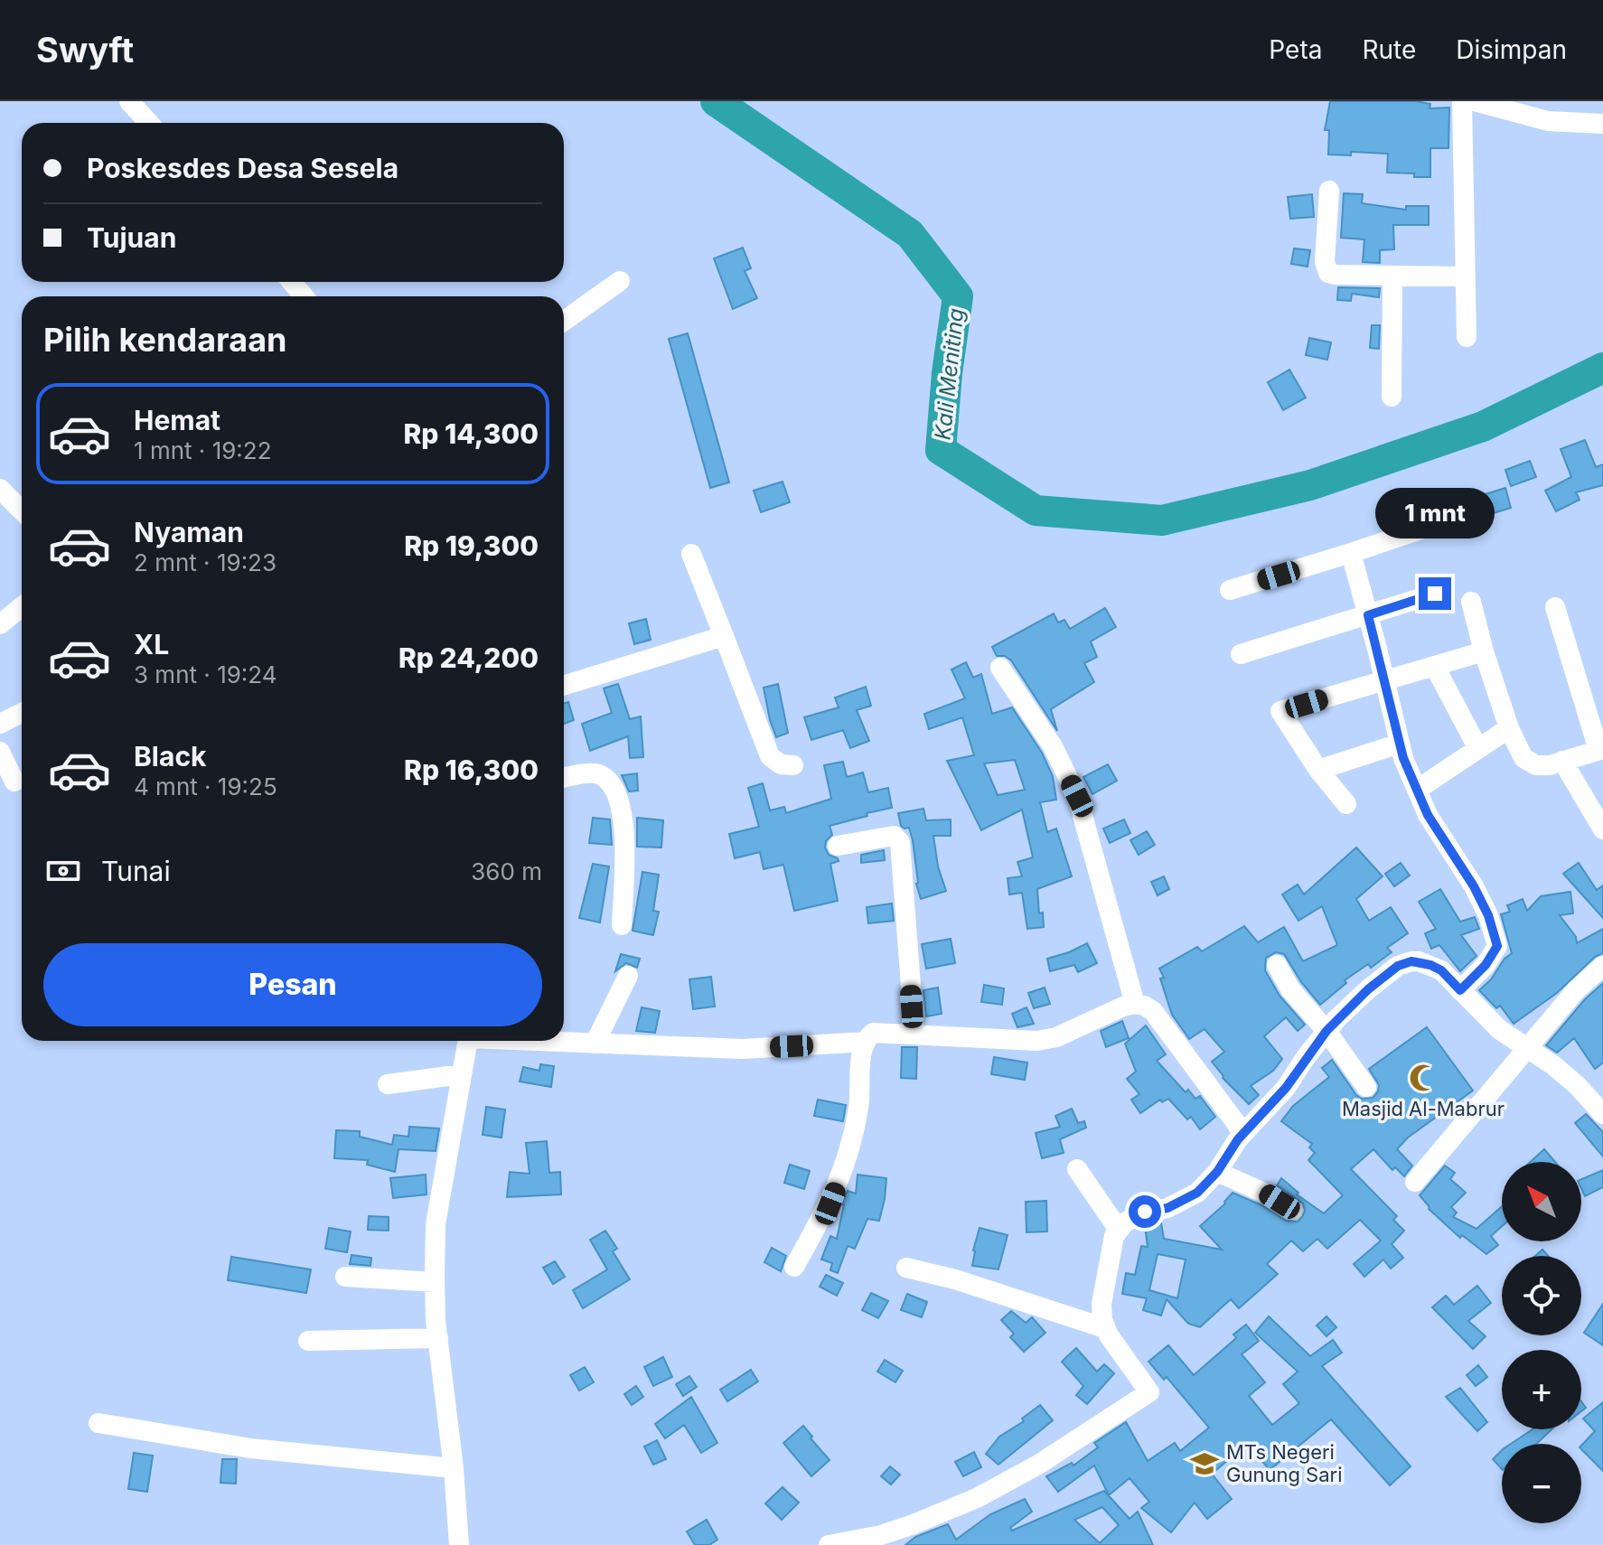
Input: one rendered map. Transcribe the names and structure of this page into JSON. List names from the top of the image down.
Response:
{
  "water": ["Kali Meniting"],
  "places": {
    "mosque": ["Masjid Al-Mabrur"],
    "school or university": ["MTs Negeri Gunung Sari"]
  },
  "north": "top left",
  "page": {
    "header": "Swyft",
    "nav": ["Peta", "Rute", "Disimpan"],
    "banner": ["Poskesdes Desa Sesela", "Tujuan"],
    "heading": "Pilih kendaraan",
    "list": [
      {
        "name": "Hemat",
        "note": "1 mnt · 19:22",
        "value": "Rp 14,300"
      },
      {
        "name": "Nyaman",
        "note": "2 mnt · 19:23",
        "value": "Rp 19,300"
      },
      {
        "name": "XL",
        "note": "3 mnt · 19:24",
        "value": "Rp 24,200"
      },
      {
        "name": "Black",
        "note": "4 mnt · 19:25",
        "value": "Rp 16,300"
      }
    ],
    "bubble": "1 mnt",
    "pay": ["Tunai", "360 m"],
    "buttons": "Pesan",
    "map_buttons": ["+", "−"]
  }
}
